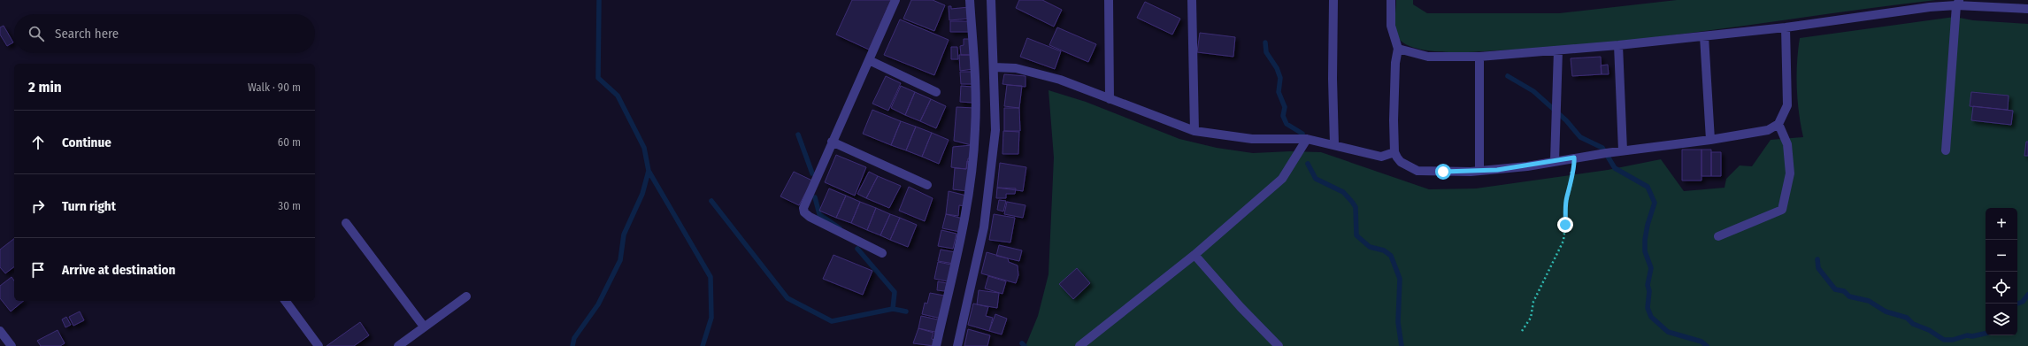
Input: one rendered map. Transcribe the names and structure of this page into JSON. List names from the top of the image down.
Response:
{
  "page": {
    "search": "Search here",
    "heading": ["2 min", "Walk · 90 m"],
    "list": [
      ["Continue", "60 m"],
      ["Turn right", "30 m"],
      "Arrive at destination"
    ],
    "map_buttons": ["+", "−"]
  }
}
